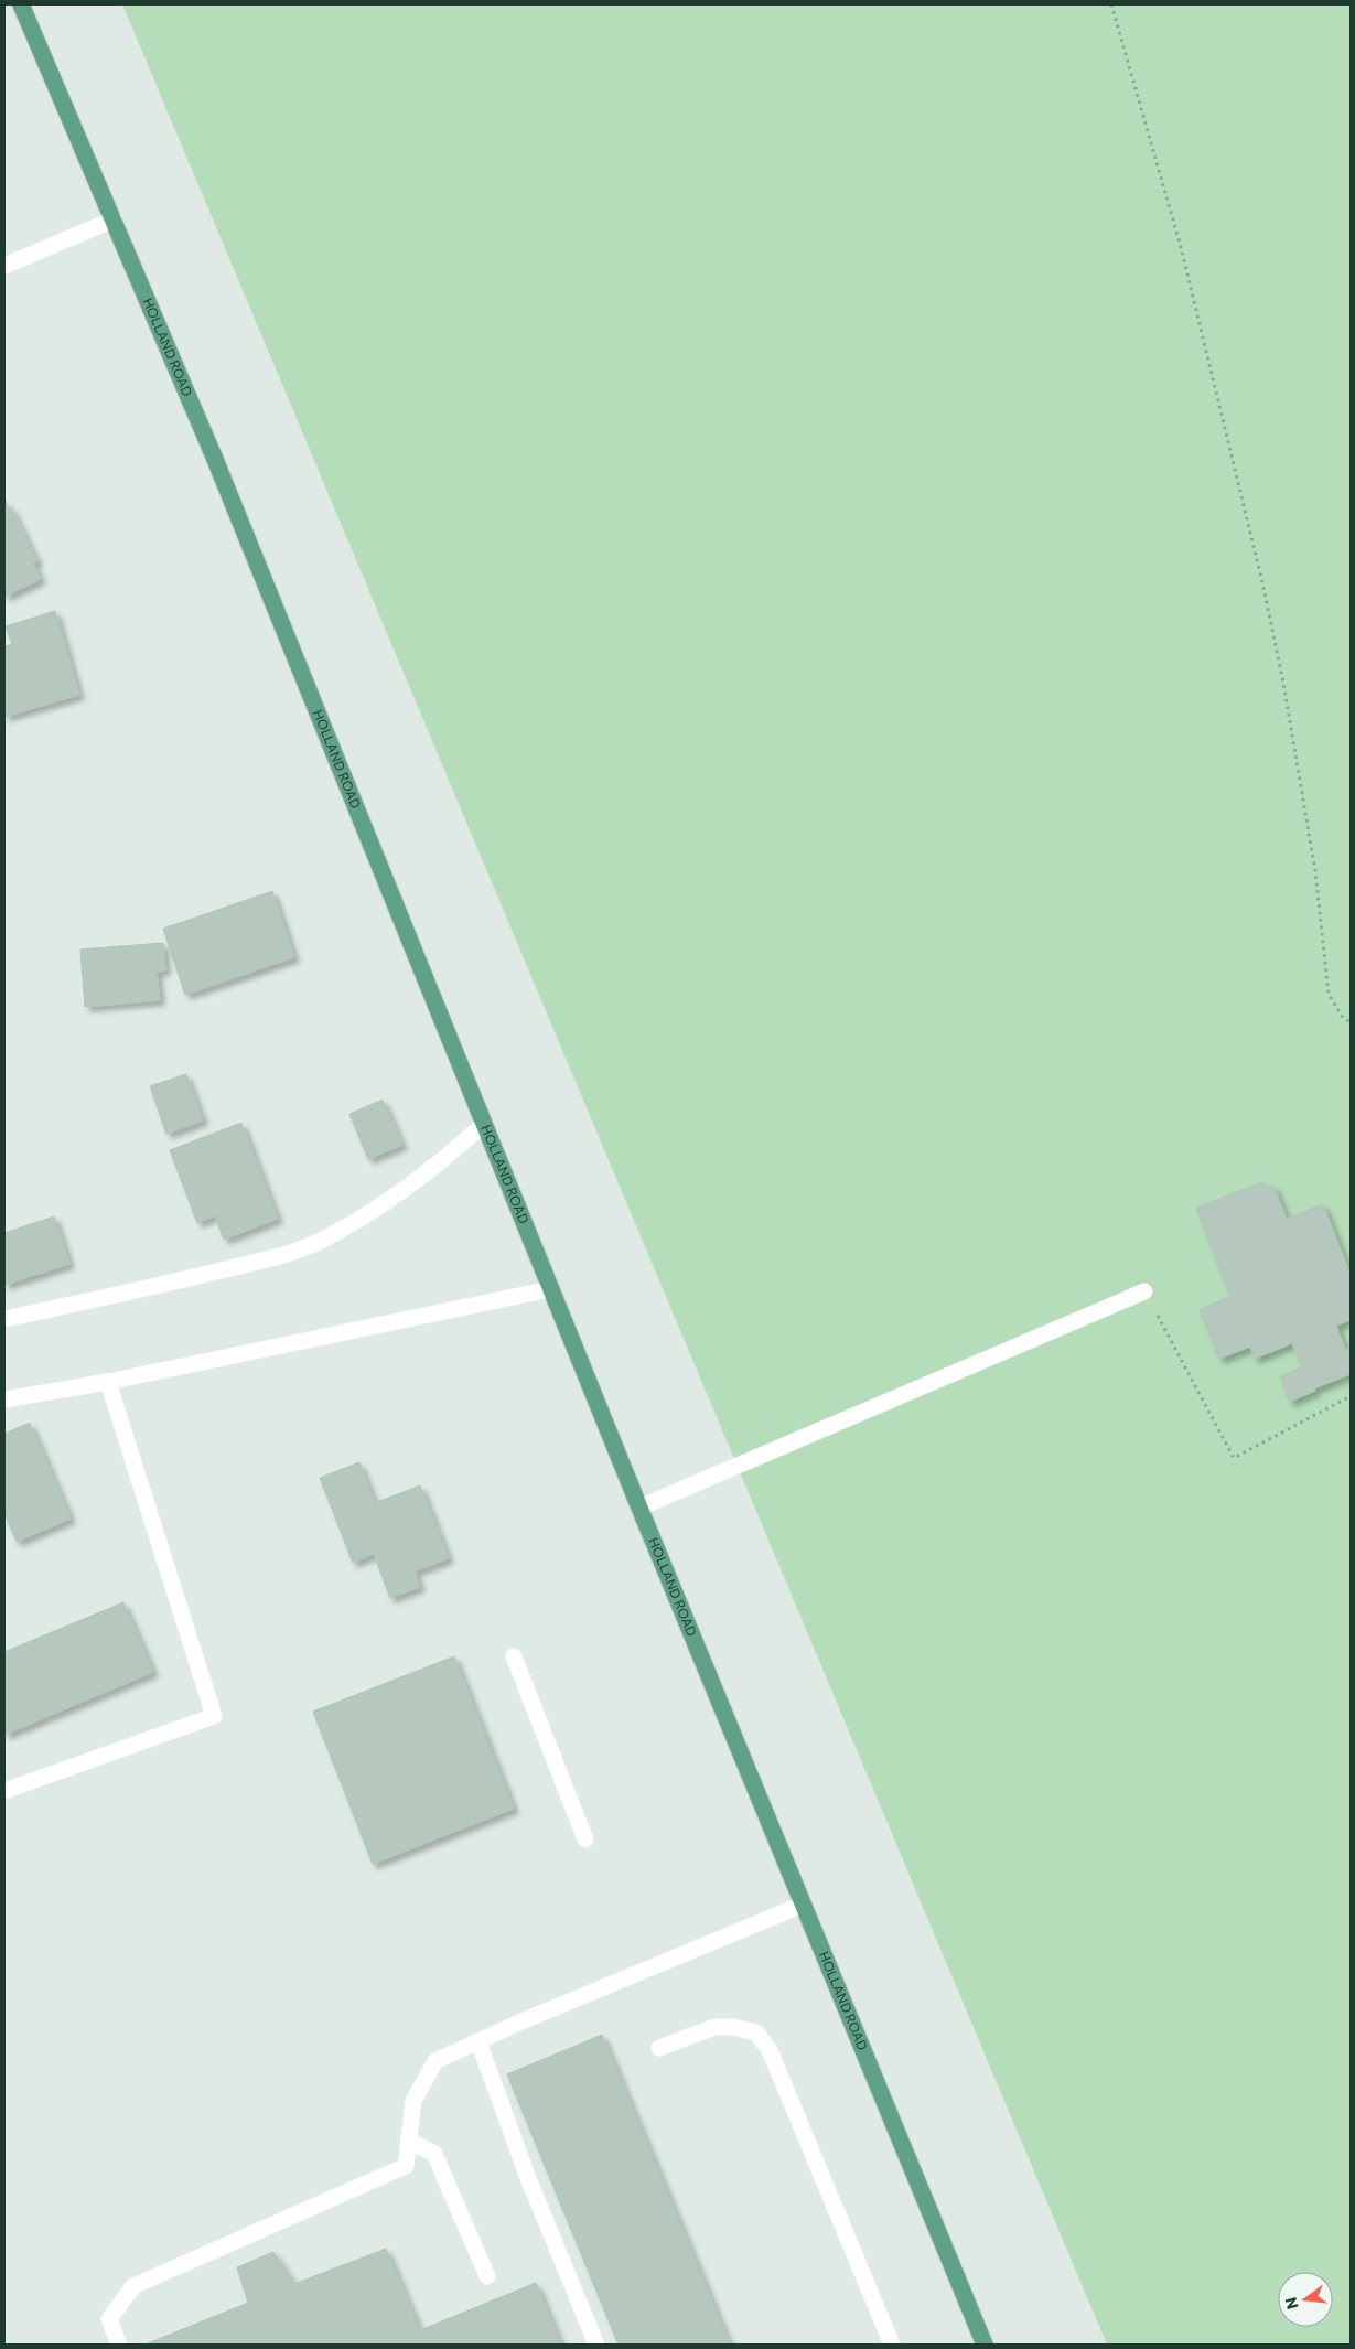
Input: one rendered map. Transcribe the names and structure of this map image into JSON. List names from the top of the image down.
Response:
{
  "streets": {
    "main road": ["HOLLAND ROAD"]
  },
  "north": "left"
}
